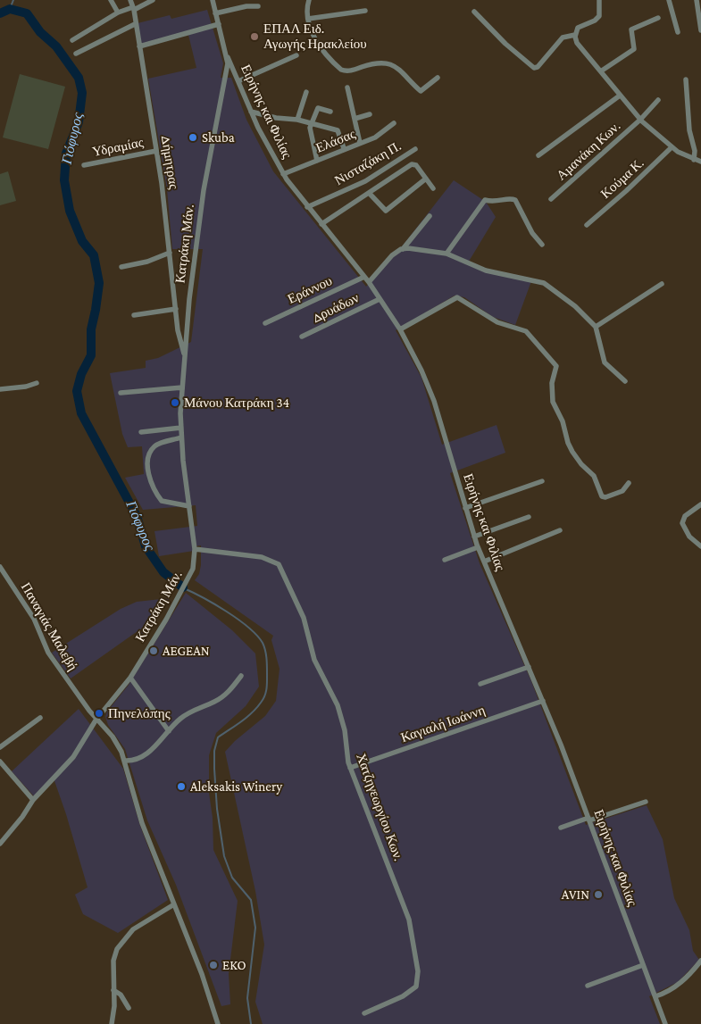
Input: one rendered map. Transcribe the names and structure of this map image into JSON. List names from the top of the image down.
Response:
{
  "streets": {
    "street": [
      "Ειρήνης και Φιλίας",
      "Ελάσας",
      "Υδραμίας",
      "Αμανάκη Κων.",
      "Δήμητρας",
      "Νισταζάκη Π.",
      "Κούμα Κ.",
      "Κατράκη Μάν.",
      "Εράννου",
      "Δρυάδων",
      "Παναγιάς Μαλεβή",
      "Καγιαλή Ιωάννη",
      "Χατζηγεωργίου Κων."
    ]
  },
  "crossings": [
    ["Ειρήνης και Φιλίας", "Ελάσας"],
    ["Ειρήνης και Φιλίας", "Νισταζάκη Π."],
    ["Ειρήνης και Φιλίας", "Κατράκη Μάν."],
    ["Ειρήνης και Φιλίας", "Εράννου"],
    ["Ειρήνης και Φιλίας", "Δρυάδων"],
    ["Ειρήνης και Φιλίας", "Καγιαλή Ιωάννη"],
    ["Υδραμίας", "Δήμητρας"],
    ["Δήμητρας", "Κατράκη Μάν."],
    ["Κατράκη Μάν.", "Παναγιάς Μαλεβή"],
    ["Κατράκη Μάν.", "Χατζηγεωργίου Κων."],
    ["Καγιαλή Ιωάννη", "Χατζηγεωργίου Κων."]
  ],
  "water": ["Γιόφυρος"],
  "places": [
    "ΕΠΑΛ Ειδ. Αγωγής Ηρακλείου",
    "Skuba",
    "Μάνου Κατράκη 34",
    "AEGEAN",
    "Πηνελόπης",
    "Aleksakis Winery",
    "AVIN",
    "EKO"
  ]
}
